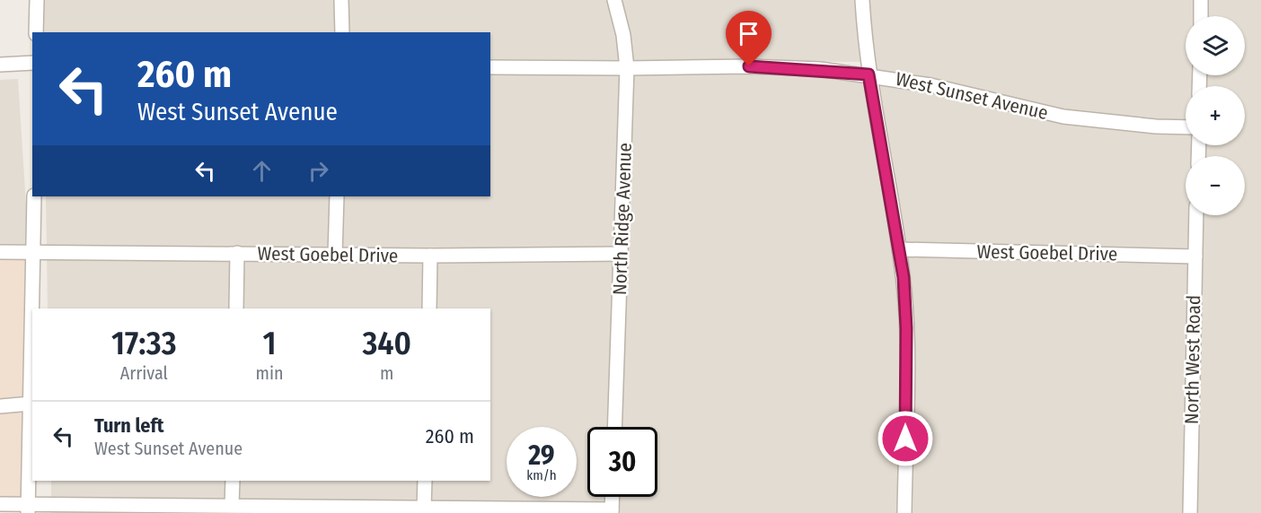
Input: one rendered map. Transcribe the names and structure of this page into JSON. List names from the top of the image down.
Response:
{
  "streets": {
    "street": [
      "West Sunset Avenue",
      "North Ridge Avenue",
      "West Goebel Drive",
      "North West Road"
    ]
  },
  "crossings": [
    ["West Sunset Avenue", "North Ridge Avenue"],
    ["North Ridge Avenue", "West Goebel Drive"],
    ["West Goebel Drive", "North West Road"]
  ],
  "page": {
    "map_buttons": ["+", "−"],
    "turn": ["260 m", "West Sunset Avenue"],
    "eta": [
      "17:33",
      "Arrival",
      "1",
      "min",
      "340",
      "m"
    ],
    "list": [
      {
        "name": "Turn left",
        "note": "West Sunset Avenue",
        "value": "260 m"
      }
    ],
    "speed": "29 km/h",
    "limit": "30"
  }
}
